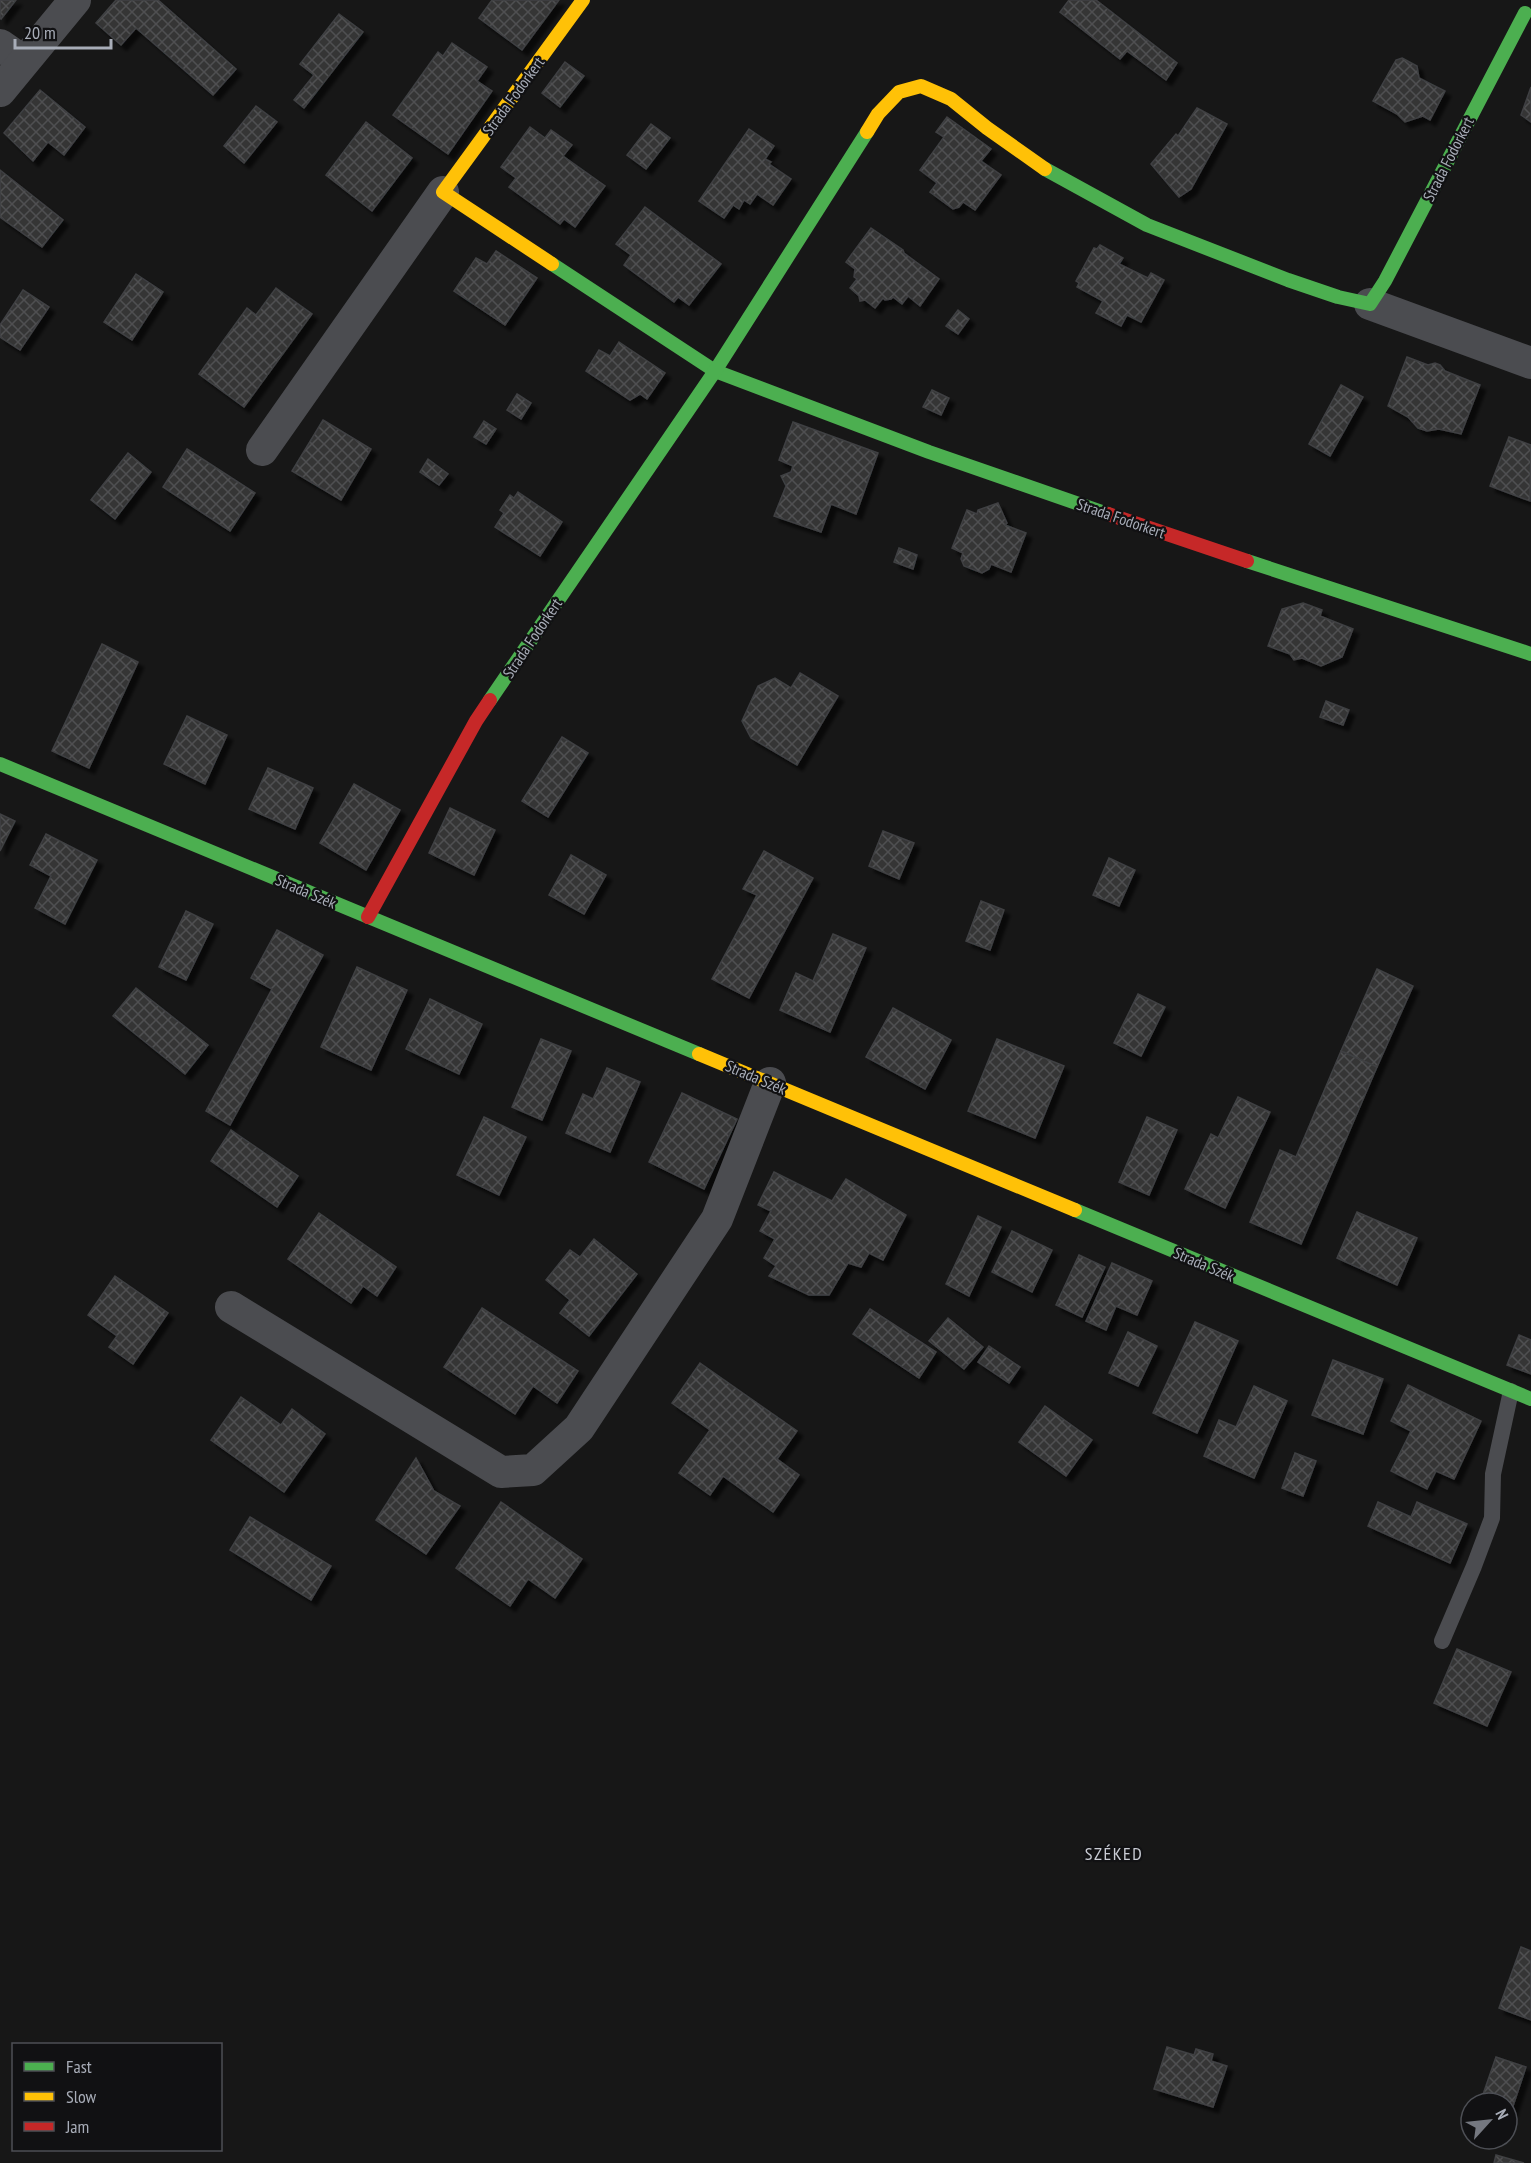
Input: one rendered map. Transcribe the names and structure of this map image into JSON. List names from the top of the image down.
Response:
{
  "streets": {
    "street": ["Strada Fodorkert", "Strada Szék"]
  },
  "crossings": [
    ["Strada Fodorkert", "Strada Szék"]
  ],
  "districts": ["SZÉKED"],
  "legend": ["Fast", "Slow", "Jam"],
  "scale_bar": "20 m",
  "north": "top right"
}
